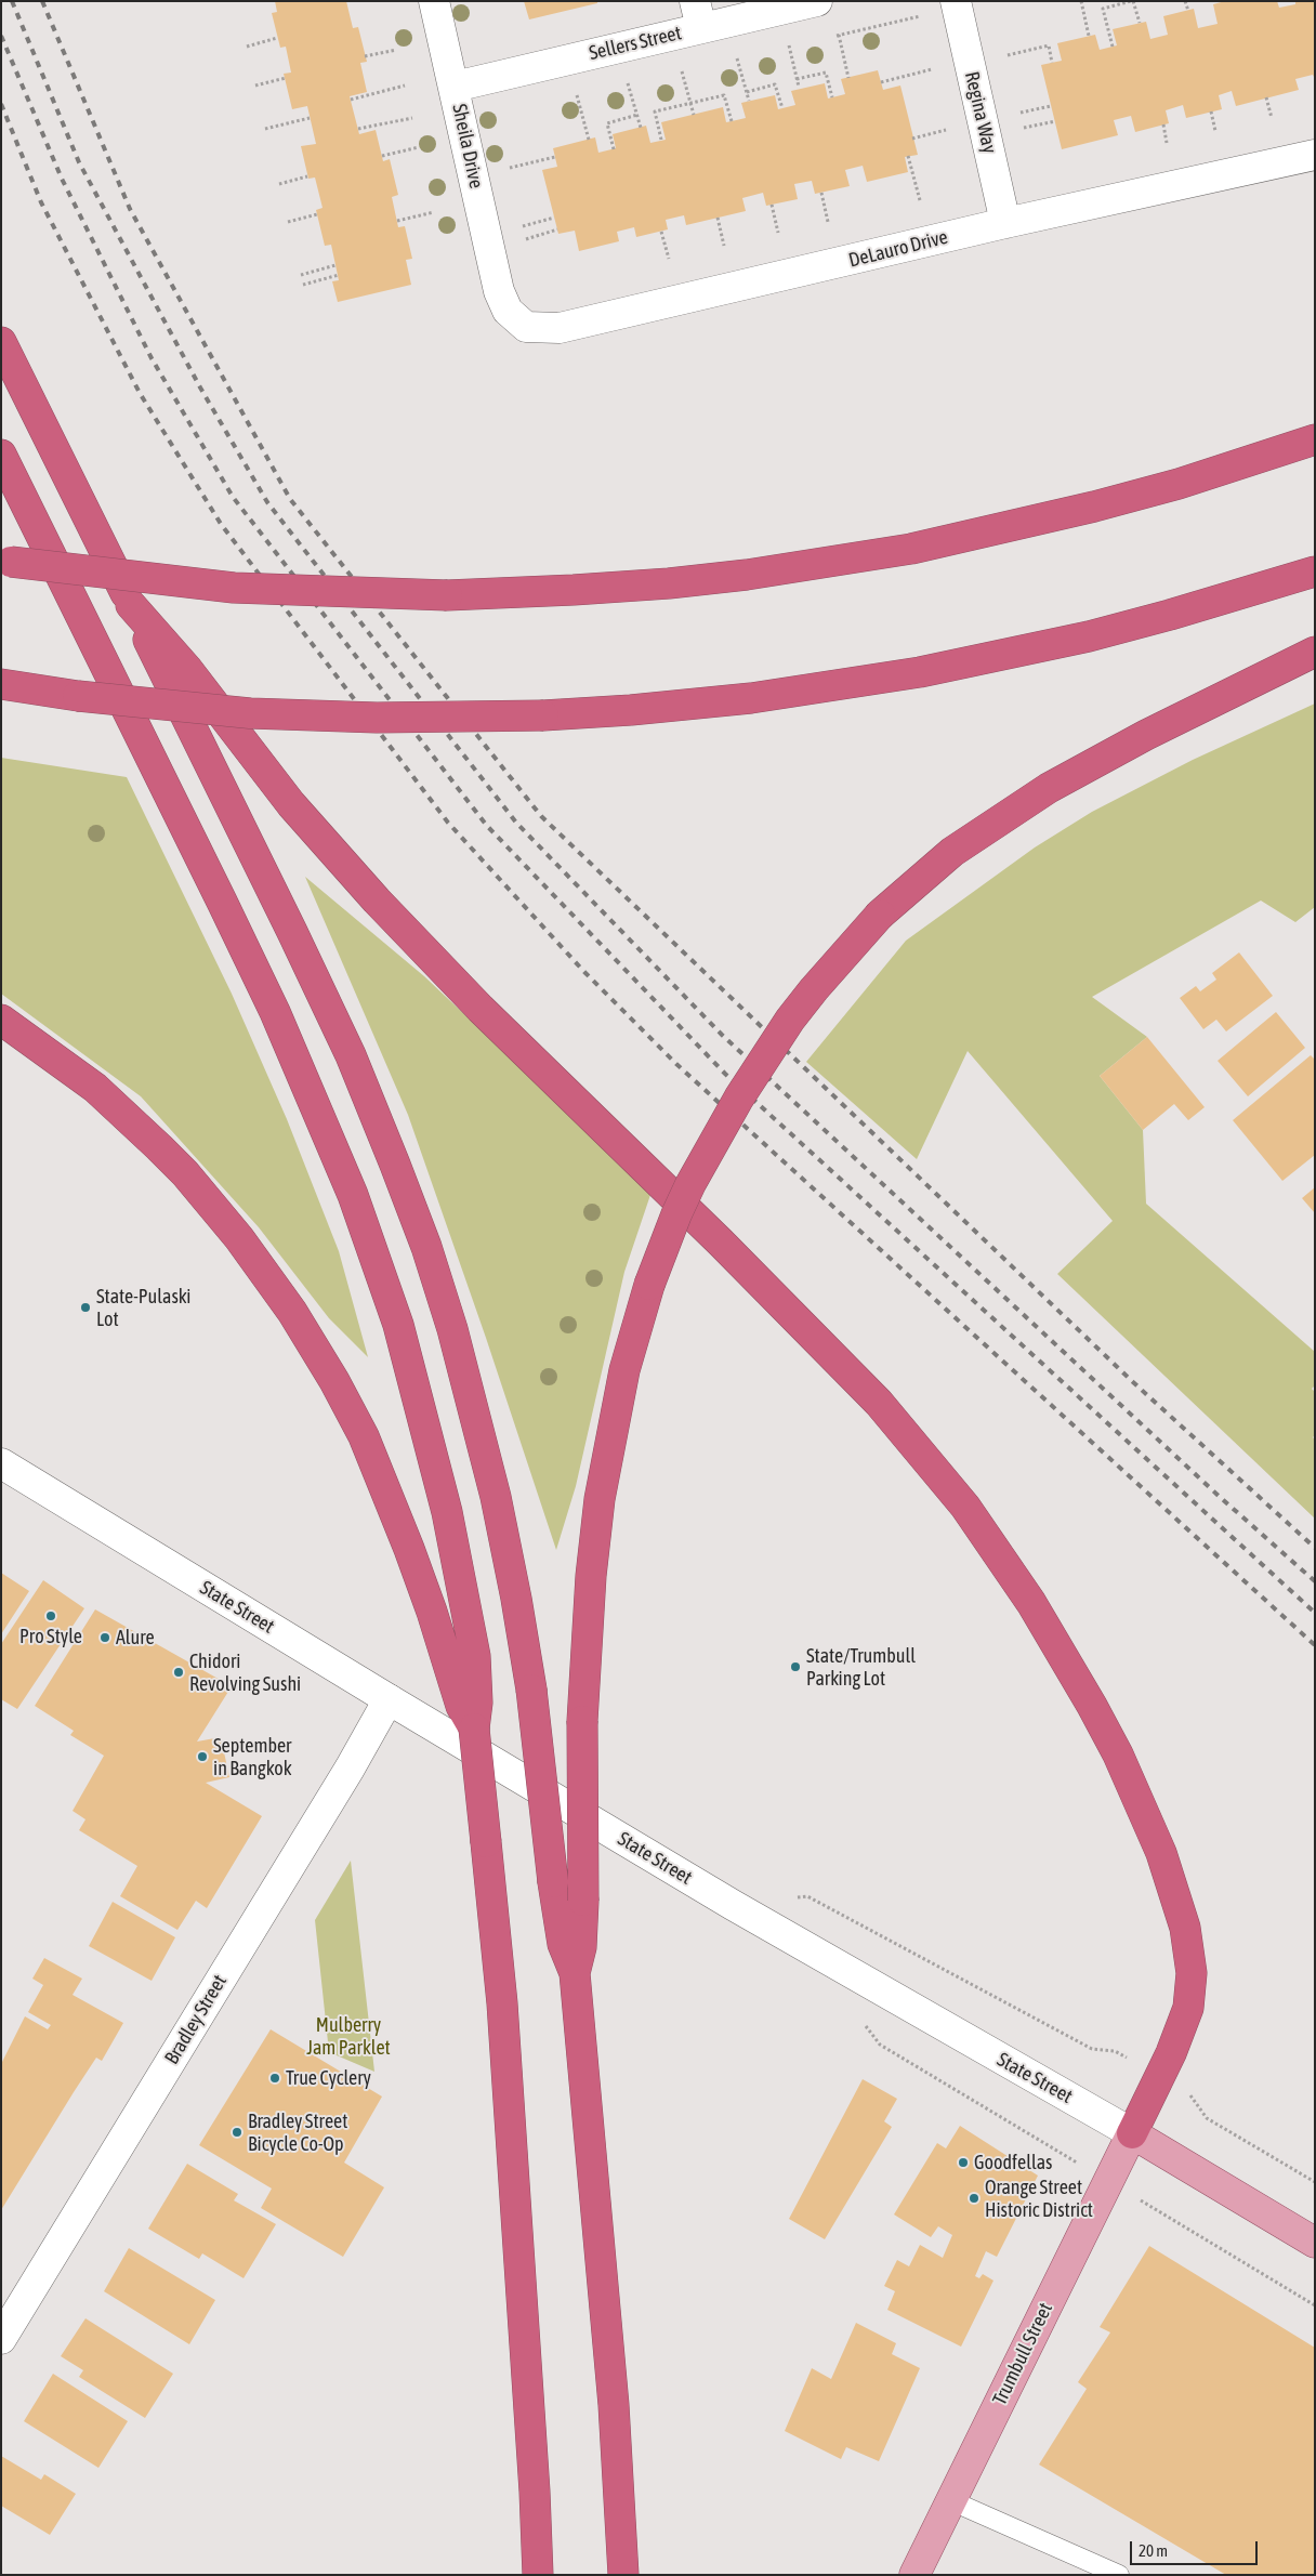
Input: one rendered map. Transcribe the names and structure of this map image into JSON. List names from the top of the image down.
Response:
{
  "streets": {
    "main road": ["State Street", "Trumbull Street"],
    "street": [
      "Sellers Street",
      "Regina Way",
      "Sheila Drive",
      "DeLauro Drive",
      "Bradley Street"
    ]
  },
  "crossings": [
    ["Sellers Street", "Sheila Drive"],
    ["Regina Way", "DeLauro Drive"],
    ["Sheila Drive", "DeLauro Drive"],
    ["State Street", "Bradley Street"],
    ["State Street", "Trumbull Street"]
  ],
  "parks": ["Mulberry Jam Parklet"],
  "places": [
    "State-Pulaski Lot",
    "Pro Style",
    "Alure",
    "State/Trumbull Parking Lot",
    "Chidori Revolving Sushi",
    "September in Bangkok",
    "True Cyclery",
    "Bradley Street Bicycle Co-Op",
    "Goodfellas",
    "Orange Street Historic District"
  ],
  "scale_bar": "20 m"
}
